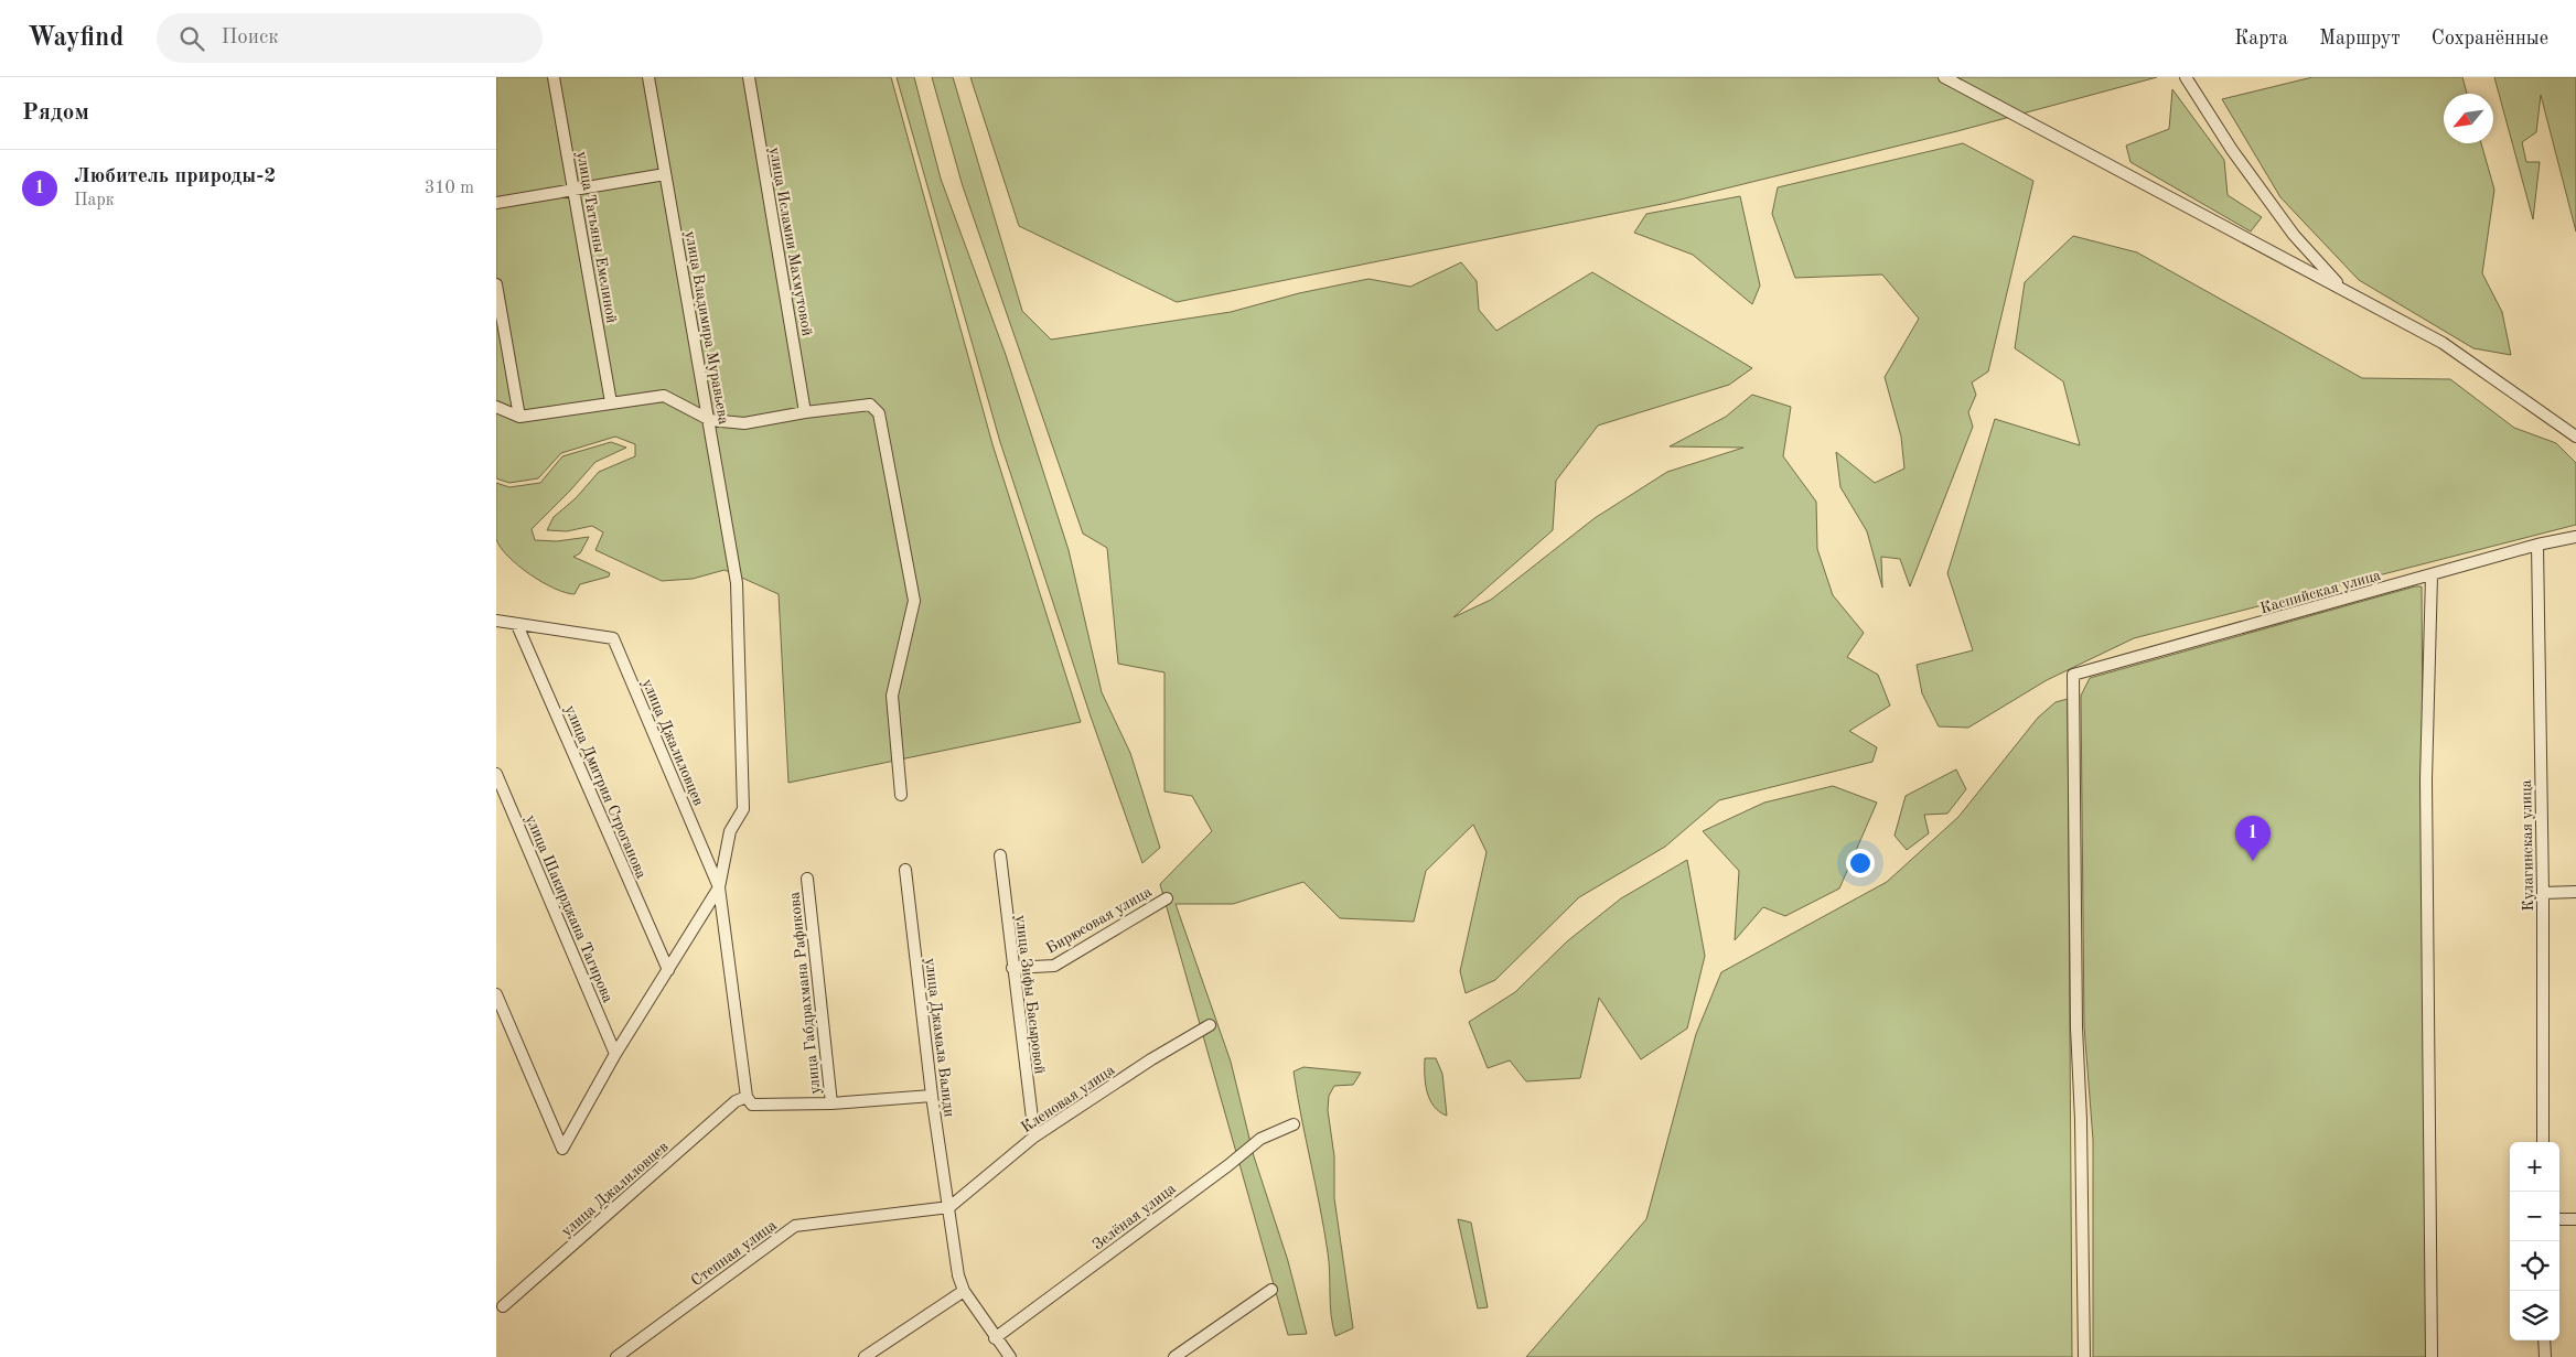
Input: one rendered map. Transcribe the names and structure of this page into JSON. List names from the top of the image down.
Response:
{
  "streets": {
    "street": [
      "улица Татьяны Емелиной",
      "улица Исламии Махмутовой",
      "улица Владимира Муравьева",
      "Каспийская улица",
      "улица Джалиловцев",
      "улица Дмитрия Строганова",
      "Кулагинская улица",
      "улица Шакирджана Тагирова",
      "Бирюсовая улица",
      "улица Габдрахмана Рафикова",
      "улица Зифы Басыровой",
      "улица Джамала Валиди",
      "Кленовая улица",
      "Зелёная улица",
      "Степная улица"
    ]
  },
  "crossings": [
    ["улица Владимира Муравьева", "улица Джалиловцев"],
    ["Каспийская улица", "Кулагинская улица"],
    ["улица Джалиловцев", "улица Дмитрия Строганова"],
    ["Бирюсовая улица", "улица Зифы Басыровой"],
    ["улица Зифы Басыровой", "Кленовая улица"],
    ["улица Джамала Валиди", "Кленовая улица"],
    ["улица Джамала Валиди", "Зелёная улица"],
    ["улица Джамала Валиди", "Степная улица"],
    ["Кленовая улица", "Степная улица"]
  ],
  "north": "bottom left",
  "page": {
    "header": "Wayfind",
    "search": "Поиск",
    "nav": ["Карта", "Маршрут", "Сохранённые"],
    "heading": "Рядом",
    "list": [
      {
        "mark": "1",
        "name": "Любитель природы-2",
        "note": "Парк",
        "value": "310 m"
      }
    ],
    "pins": "1",
    "map_buttons": ["+", "−"]
  }
}
